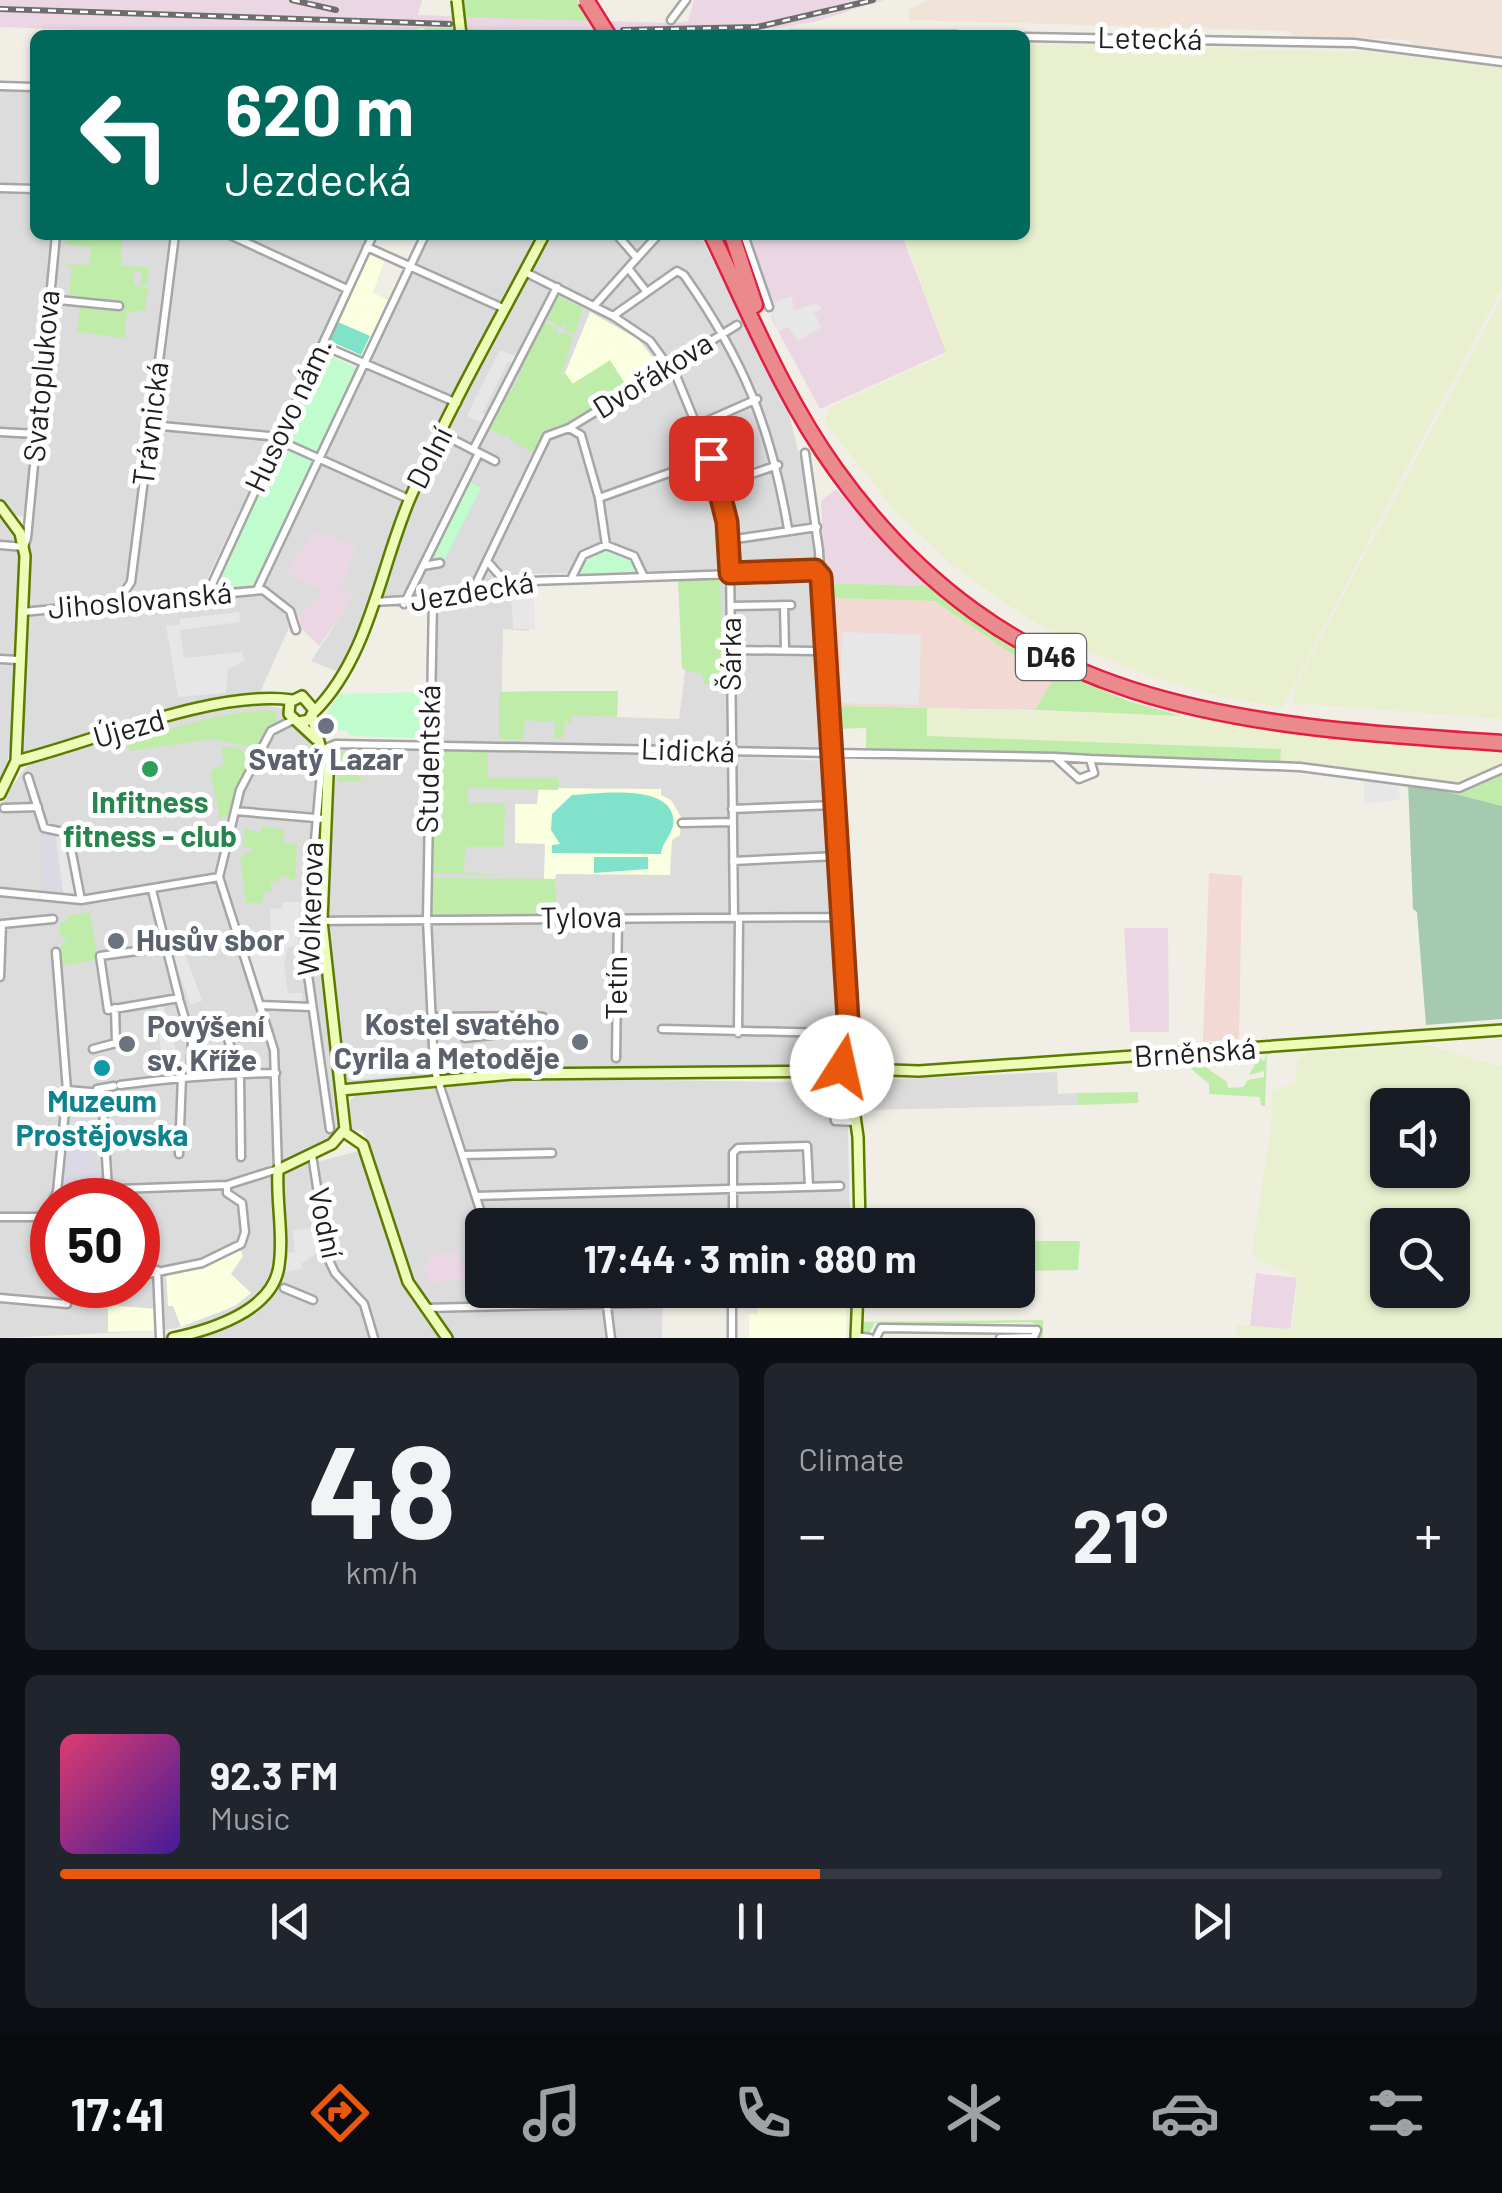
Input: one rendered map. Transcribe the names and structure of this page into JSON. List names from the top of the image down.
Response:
{
  "streets": {
    "highway": ["D46"],
    "main road": [
      "Svatoplukova",
      "Dolní",
      "Újezd",
      "Wolkerova",
      "Brněnská"
    ],
    "street": [
      "Letecká",
      "Dvořákova",
      "Husovo nám.",
      "Trávnická",
      "Jezdecká",
      "Jihoslovanská",
      "Šárka",
      "Lidická",
      "Studentská",
      "Tylova",
      "Tetín",
      "Vodní"
    ]
  },
  "crossings": [
    ["Svatoplukova", "Jihoslovanská"],
    ["Svatoplukova", "Újezd"],
    ["Dvořákova", "Jezdecká"],
    ["Dvořákova", "Šárka"],
    ["Husovo nám.", "Jihoslovanská"],
    ["Trávnická", "Jihoslovanská"],
    ["Dolní", "Jezdecká"],
    ["Dolní", "Šárka"],
    ["Dolní", "Wolkerova"],
    ["Jezdecká", "Šárka"],
    ["Jezdecká", "Studentská"],
    ["Šárka", "Lidická"],
    ["Šárka", "Tylova"],
    ["Újezd", "Wolkerova"],
    ["Lidická", "Studentská"],
    ["Lidická", "Wolkerova"],
    ["Studentská", "Tylova"],
    ["Studentská", "Brněnská"],
    ["Wolkerova", "Tylova"],
    ["Wolkerova", "Brněnská"],
    ["Tylova", "Tetín"]
  ],
  "places": [
    "Svatý Lazar",
    "Infitness fitness - club",
    "Husův sbor",
    "Kostel svatého Cyrila a Metoděje",
    "Povýšení sv. Kříže",
    "Muzeum Prostějovska"
  ],
  "page": {
    "turn": ["620 m", "Jezdecká"],
    "limit": "50",
    "trip": "17:44 · 3 min · 880 m",
    "tile": [
      ["48", "km/h"],
      "Climate"
    ],
    "heat": ["−", "21°", "+"],
    "song": ["92.3 FM", "Music"],
    "tabs": "17:41"
  }
}
